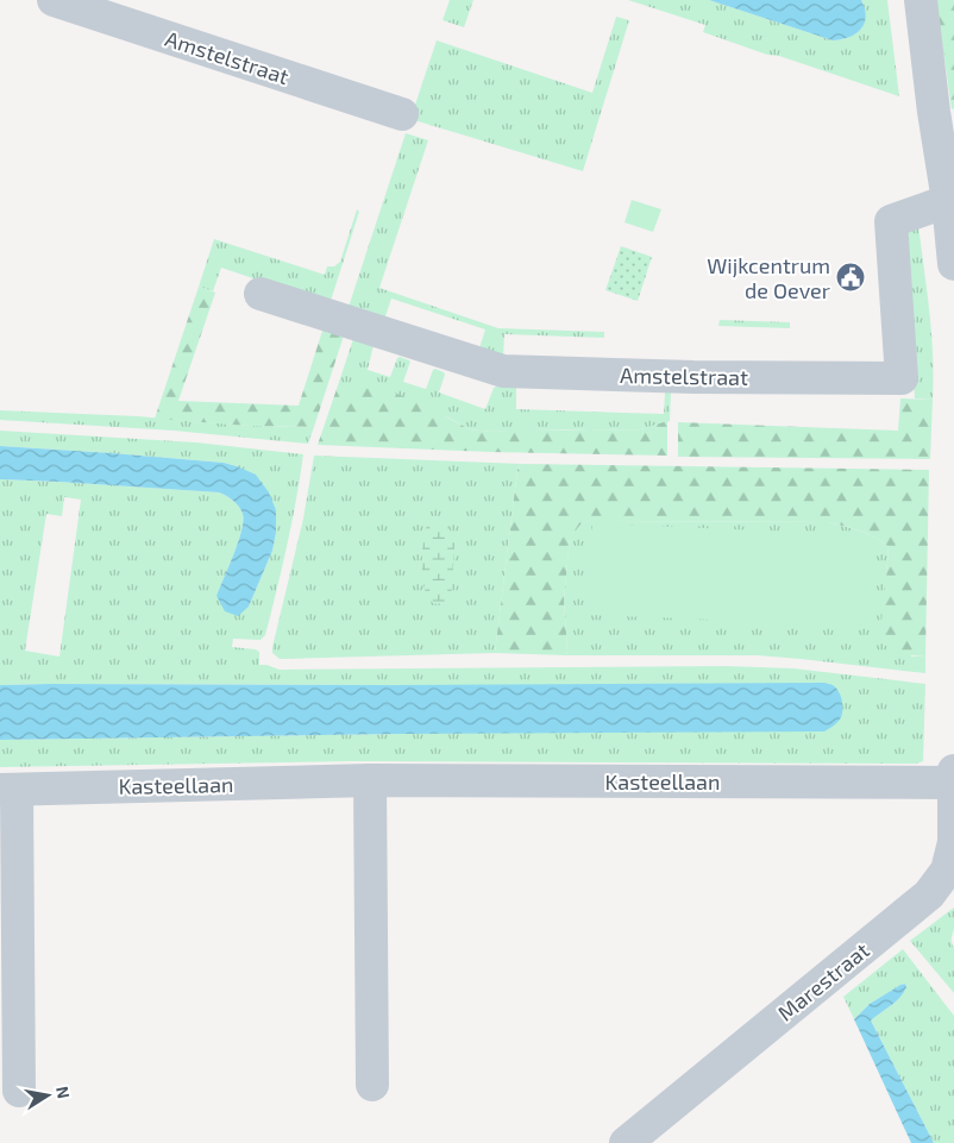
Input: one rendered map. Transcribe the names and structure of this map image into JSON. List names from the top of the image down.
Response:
{
  "streets": {
    "street": ["Amstelstraat", "Kasteellaan", "Marestraat"]
  },
  "crossings": [
    ["Kasteellaan", "Marestraat"]
  ],
  "places": {
    "public building": ["Wijkcentrum de Oever"]
  },
  "north": "right"
}
